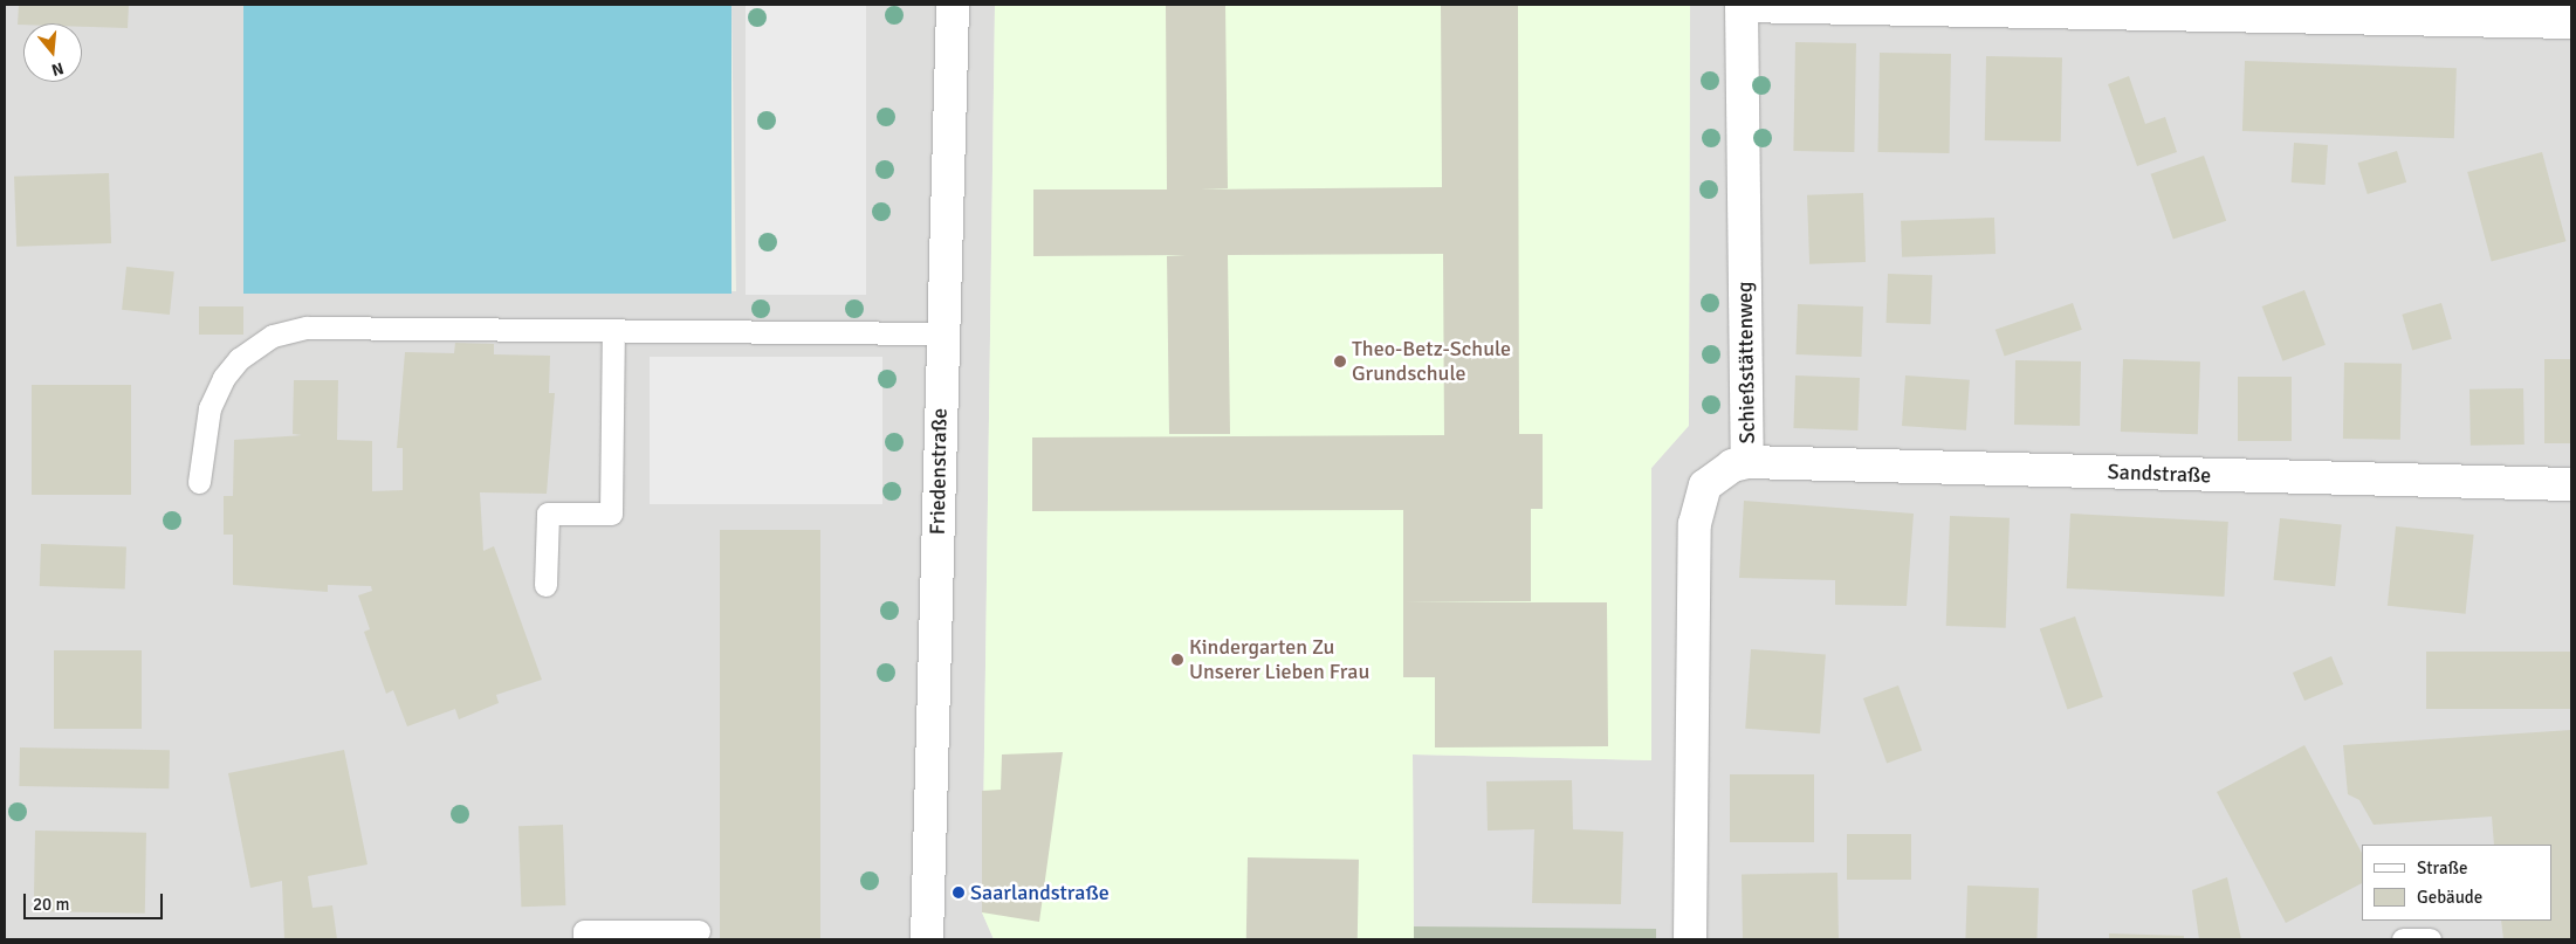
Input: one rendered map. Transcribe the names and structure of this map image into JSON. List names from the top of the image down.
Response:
{
  "streets": {
    "street": ["Schießstättenweg", "Friedenstraße", "Sandstraße"]
  },
  "crossings": [
    ["Schießstättenweg", "Sandstraße"]
  ],
  "places": ["Theo-Betz-Schule Grundschule", "Kindergarten Zu Unserer Lieben Frau", "Saarlandstraße"],
  "legend": ["Straße", "Gebäude"],
  "scale_bar": "20 m",
  "north": "bottom"
}
